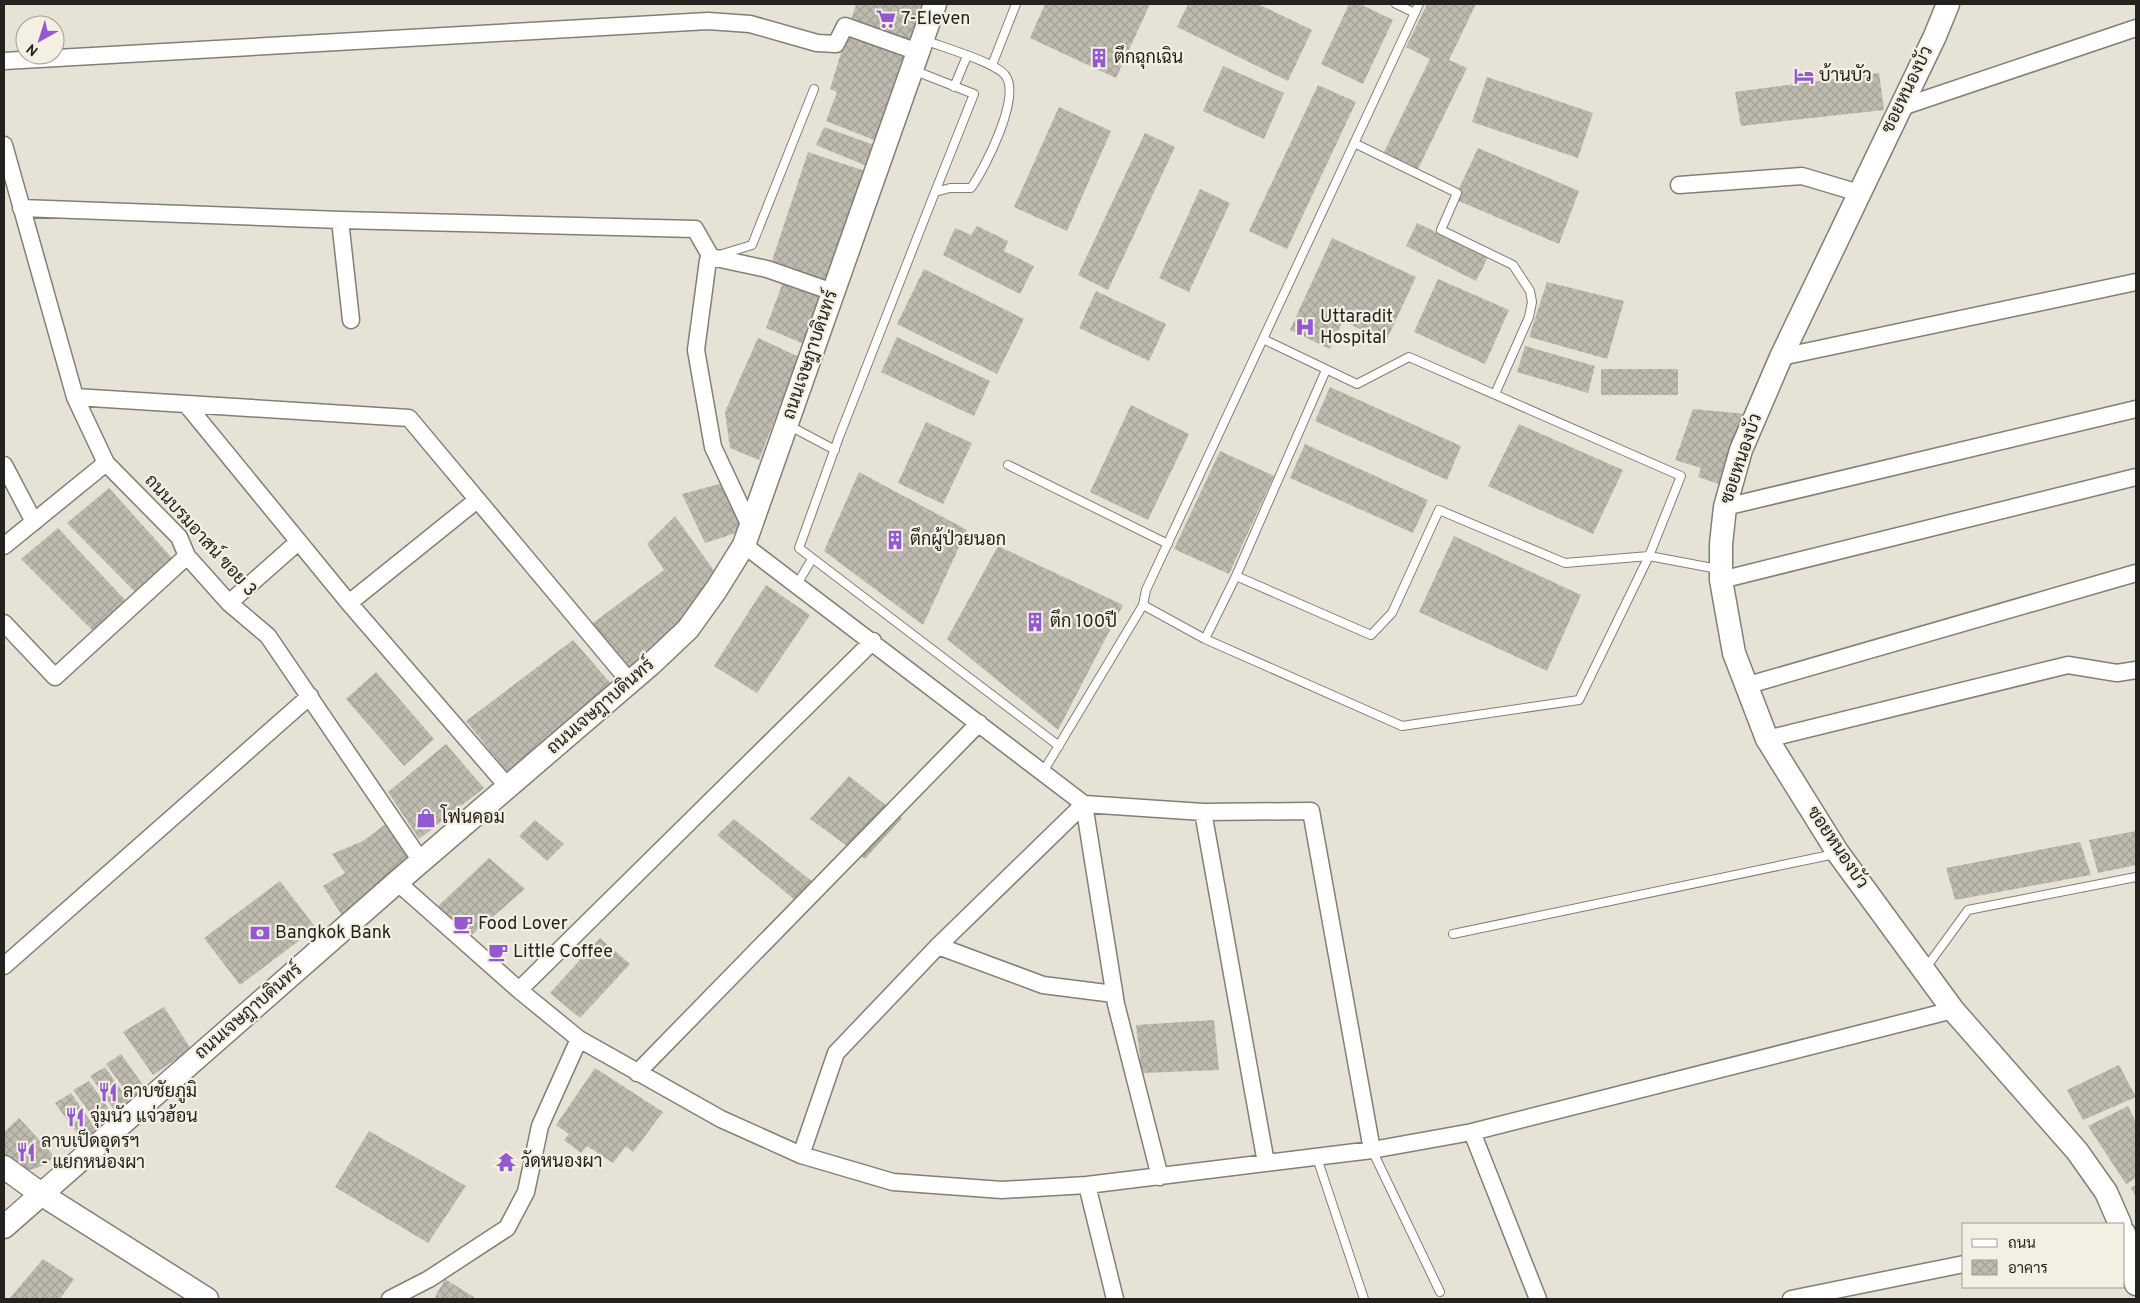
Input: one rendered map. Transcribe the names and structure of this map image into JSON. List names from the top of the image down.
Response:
{
  "streets": {
    "street": ["ซอยหนองบัว", "ถนนเจษฎาบดินทร์", "ถนนบรมอาสน์ ฃอย 3"]
  },
  "crossings": [
    ["ถนนเจษฎาบดินทร์", "ถนนบรมอาสน์ ฃอย 3"]
  ],
  "places": {
    "supermarket": ["7-Eleven"],
    "building": ["ตึกฉุกเฉิน", "ตึกผู้ป่วยนอก", "ตึก 100ปี"],
    "hotel": ["บ้านบัว"],
    "hospital": ["Uttaradit Hospital"],
    "shop": ["โฟนคอม"],
    "cafe": ["Food Lover", "Little Coffee"],
    "bank": ["Bangkok Bank"],
    "restaurant": ["ลาบชัยภูมิ", "จุ่มนัว แจ่วฮ้อน", "ลาบเป็ดอุดรฯ - แยกหนองผา"],
    "temple": ["วัดหนองผา"]
  },
  "legend": ["ถนน", "อาคาร"],
  "north": "bottom left"
}
